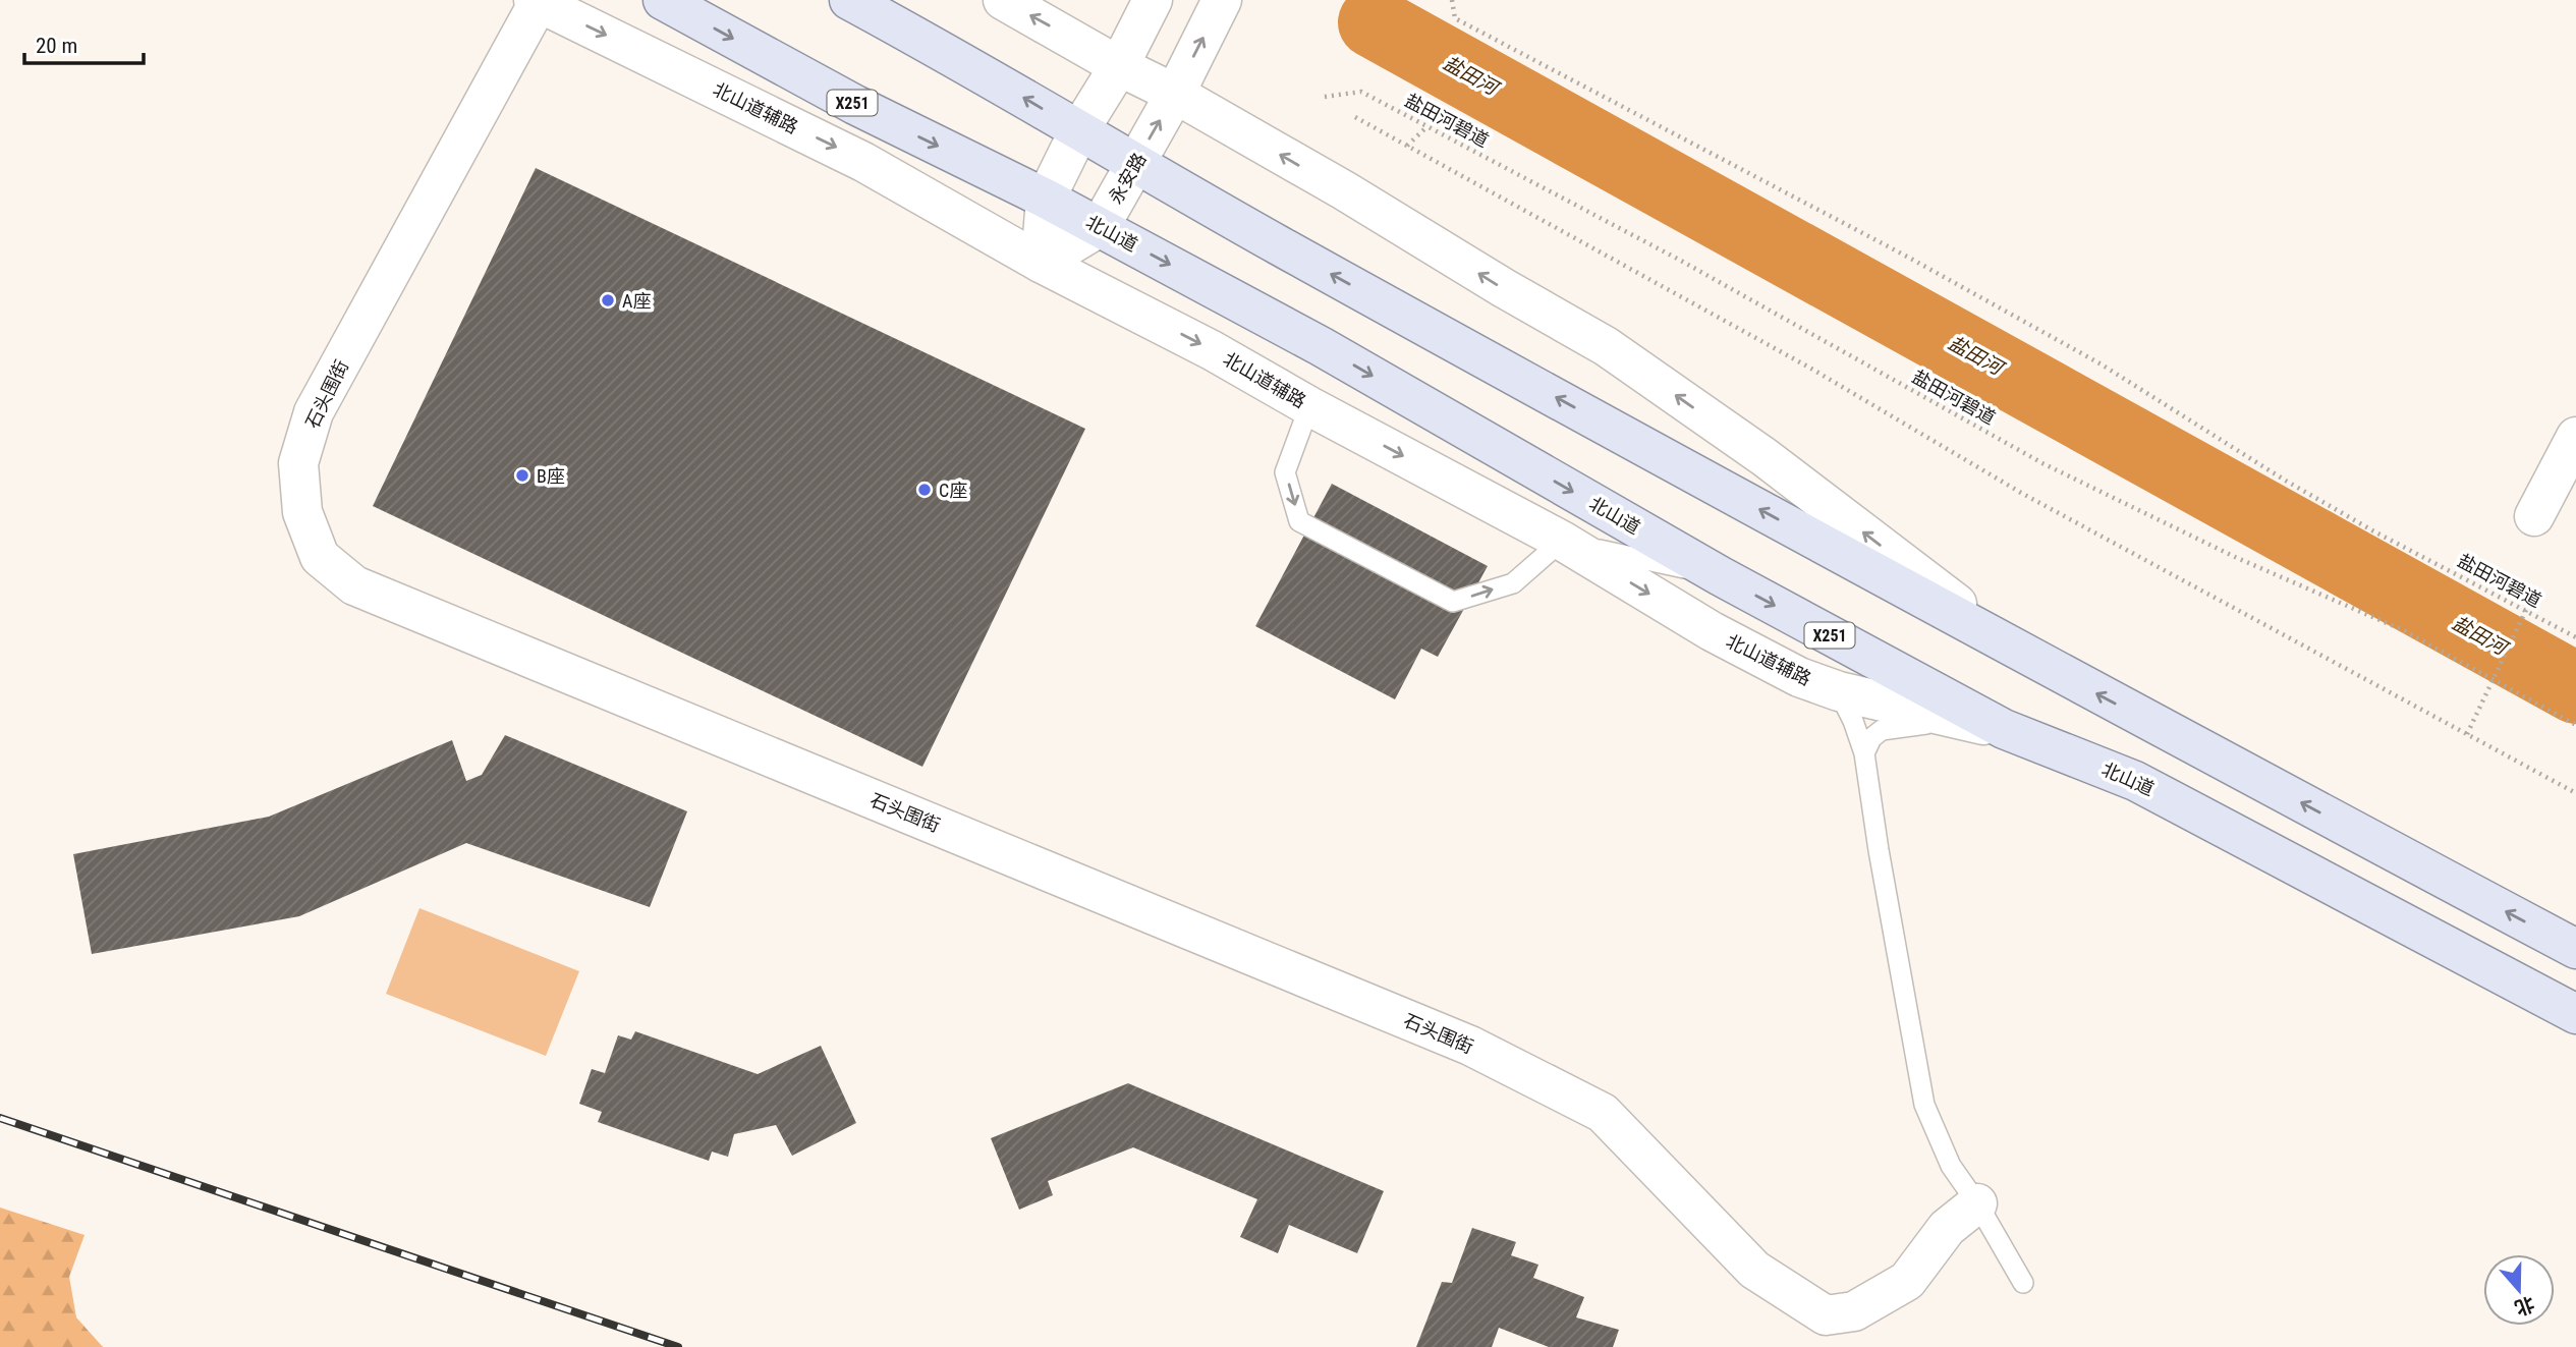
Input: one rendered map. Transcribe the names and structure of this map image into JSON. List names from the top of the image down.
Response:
{
  "streets": {
    "main road": ["X251", "北山道"],
    "street": ["北山道辅路", "永安路", "石头围街"],
    "path": ["盐田河碧道"]
  },
  "crossings": [
    ["北山道辅路", "永安路"],
    ["北山道辅路", "北山道"],
    ["北山道辅路", "石头围街"],
    ["永安路", "北山道"]
  ],
  "water": ["盐田河"],
  "places": ["A座", "B座", "C座"],
  "scale_bar": "20 m",
  "north": "bottom"
}
